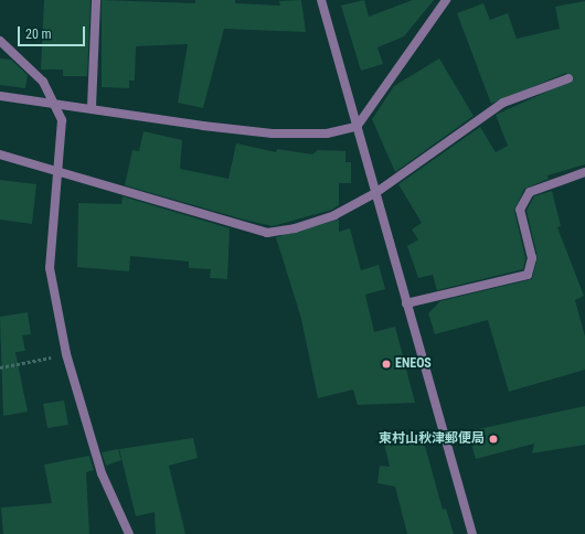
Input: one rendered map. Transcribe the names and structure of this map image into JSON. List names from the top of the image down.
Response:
{
  "places": ["ENEOS", "東村山秋津郵便局"],
  "scale_bar": "20 m"
}
